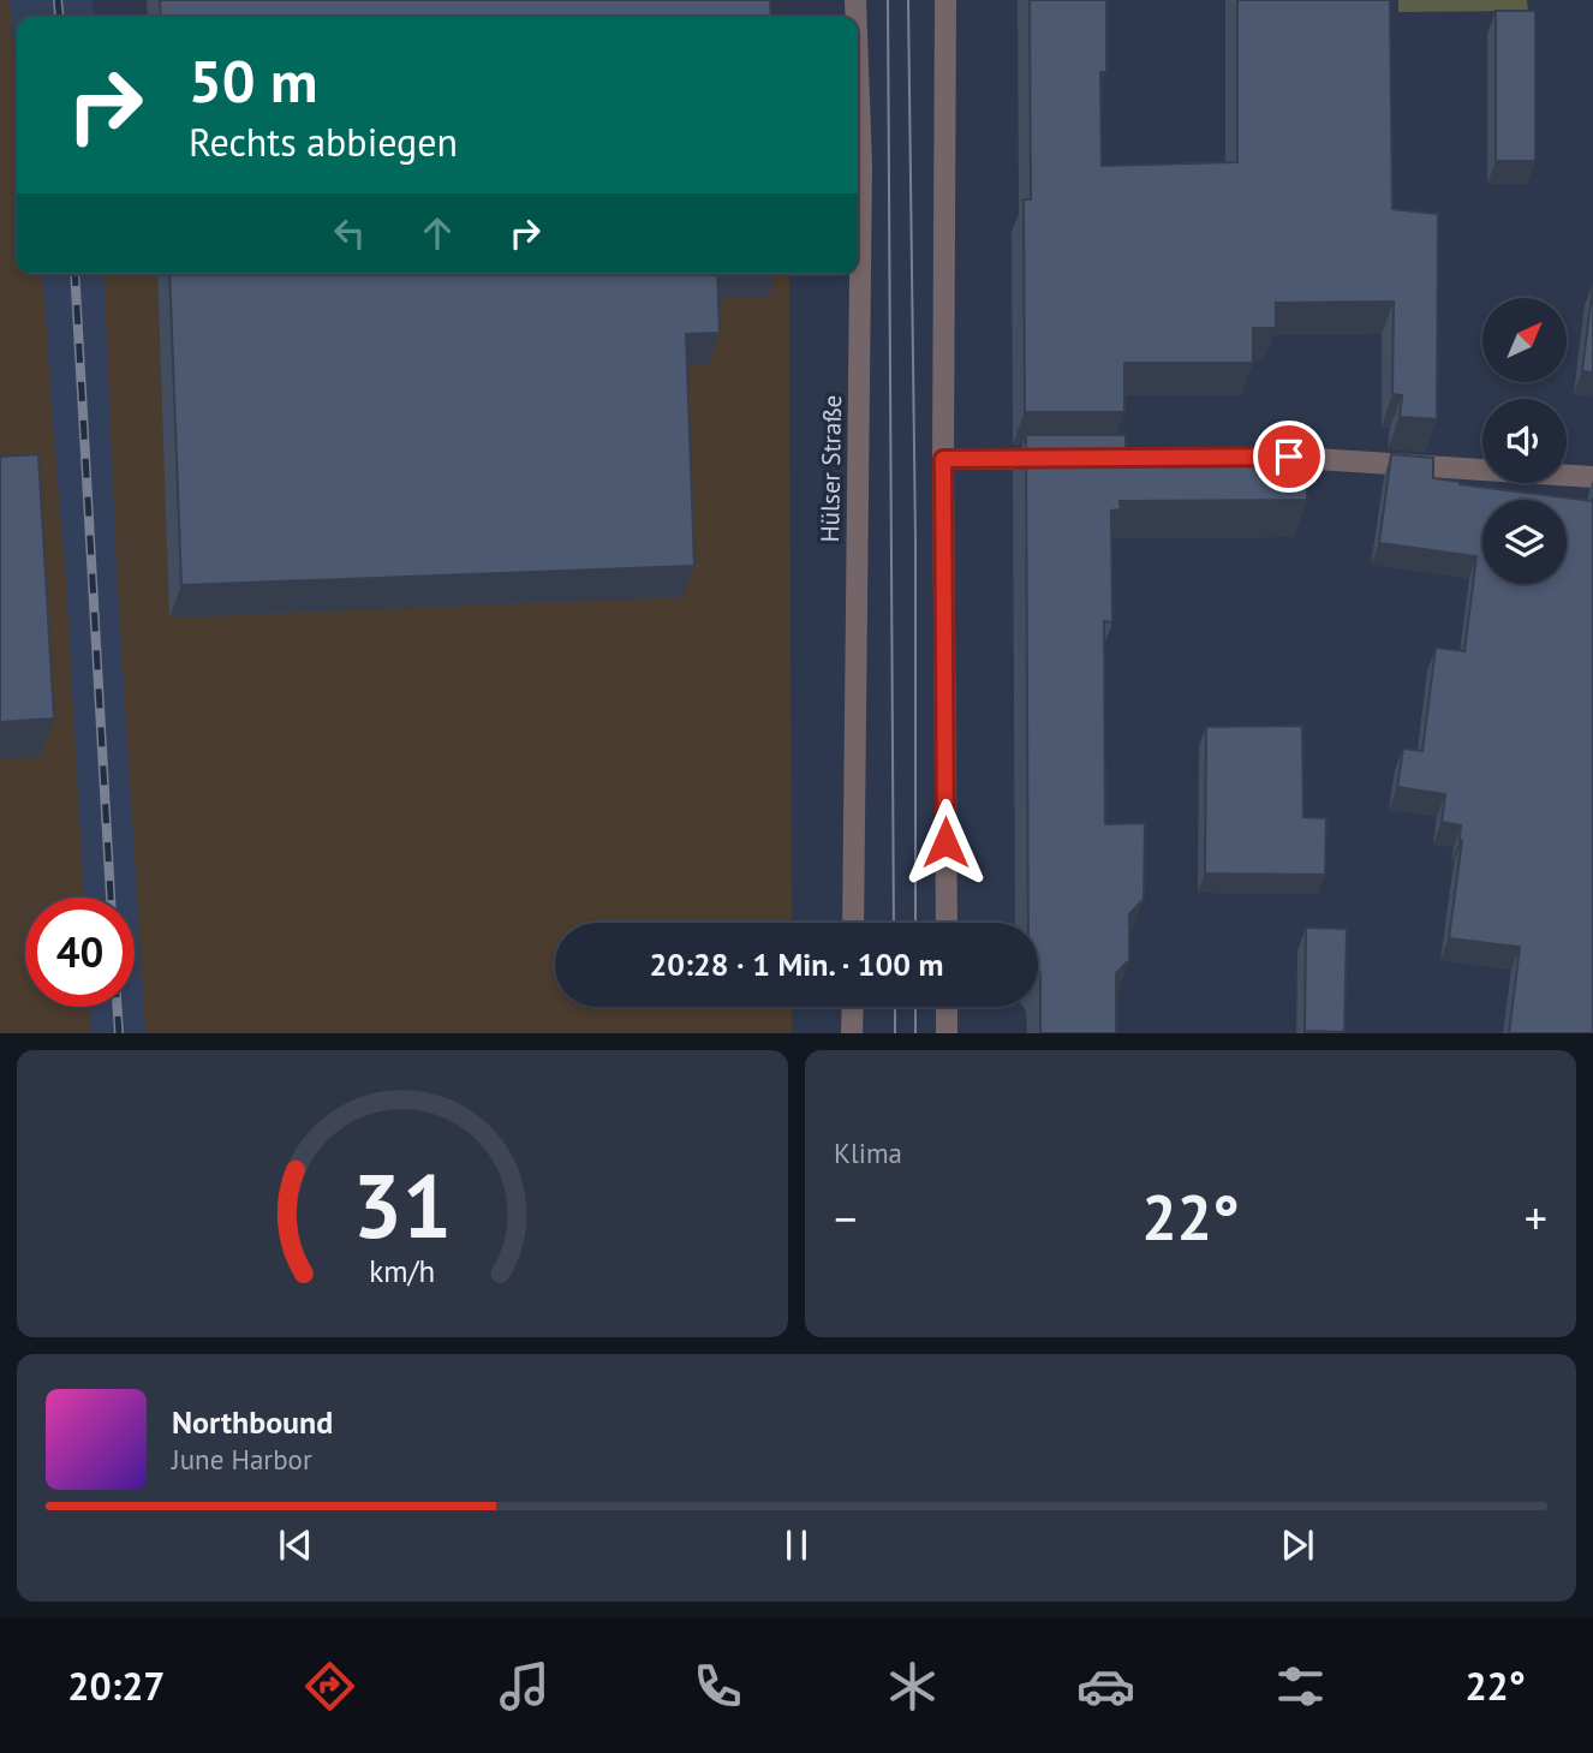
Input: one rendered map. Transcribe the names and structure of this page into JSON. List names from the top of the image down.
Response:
{
  "streets": {
    "street": ["Hülser Straße"]
  },
  "north": "top right",
  "page": {
    "turn": ["50 m", "Rechts abbiegen"],
    "limit": "40",
    "trip": "20:28 · 1 Min. · 100 m",
    "tile": "Klima",
    "heat": ["−", "22°", "+"],
    "song": ["Northbound", "June Harbor"],
    "tabs": ["20:27", "22°"],
    "gauge": ["31", "km/h"]
  }
}
